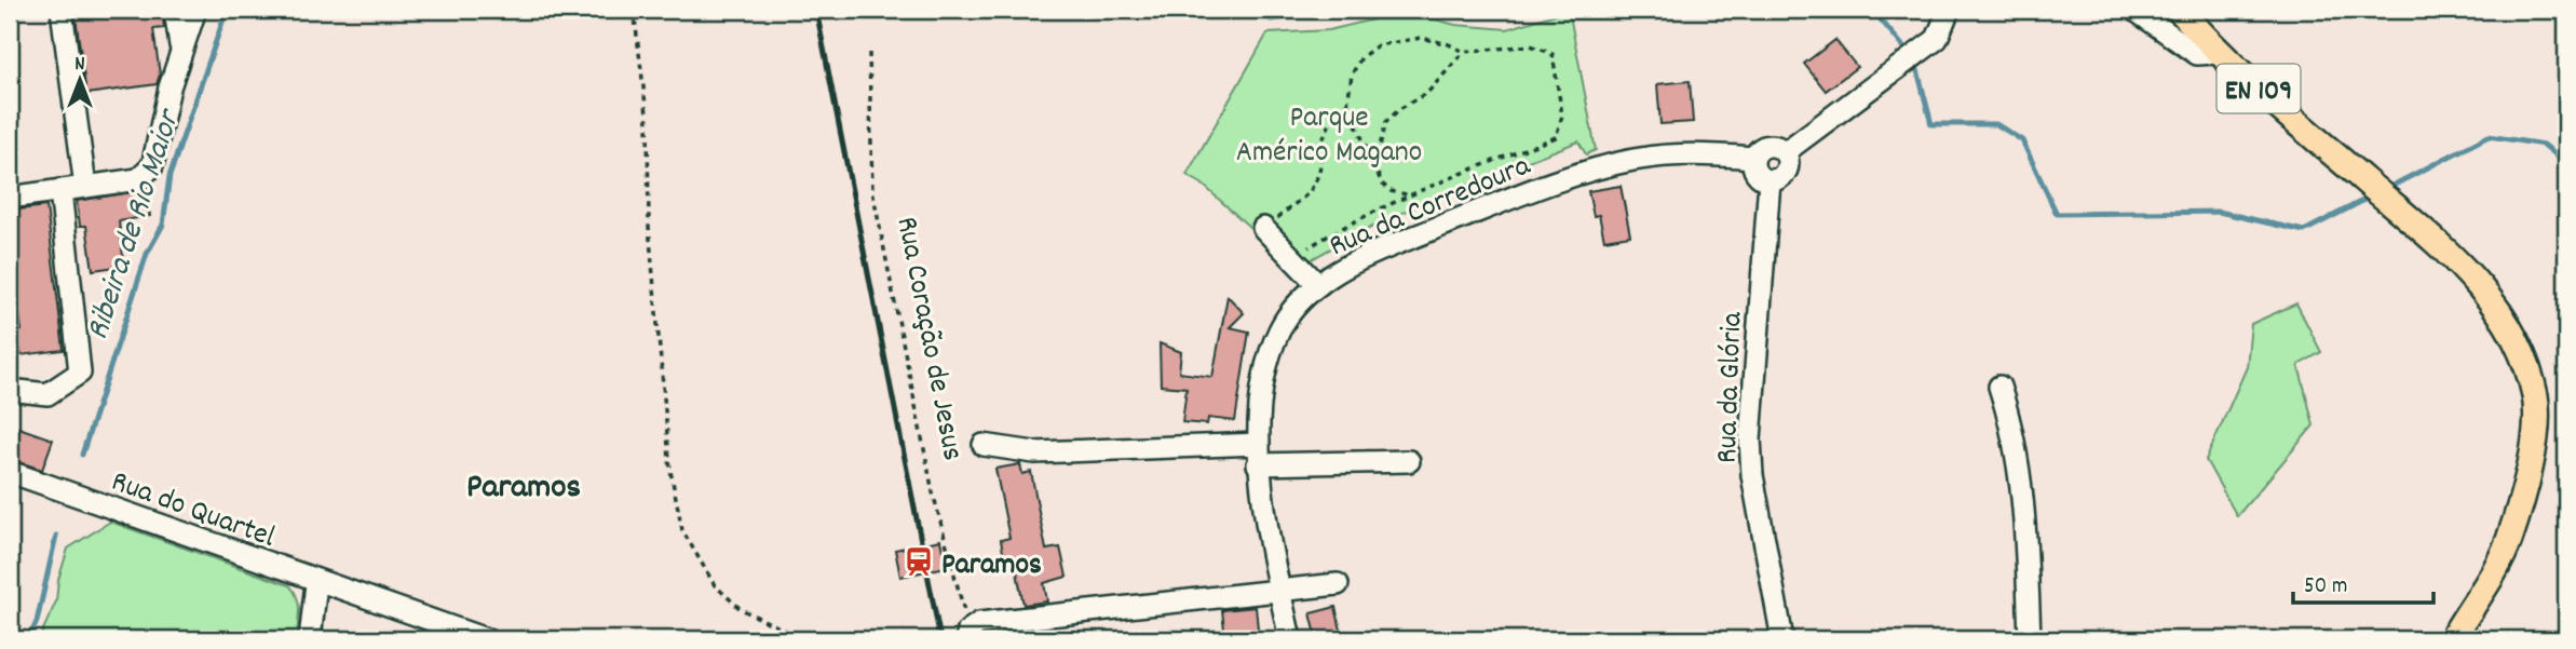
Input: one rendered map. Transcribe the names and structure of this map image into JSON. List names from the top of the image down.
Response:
{
  "streets": {
    "main road": ["EN 109"],
    "street": ["Rua da Corredoura", "Rua da Glória", "Rua do Quartel"],
    "path": ["Rua Coração de Jesus"]
  },
  "crossings": [
    ["Rua da Corredoura", "Rua da Glória"]
  ],
  "districts": ["Paramos"],
  "water": ["Ribeira de Rio Maior"],
  "parks": ["Parque Américo Magano"],
  "places": {
    "station": ["Paramos"]
  },
  "scale_bar": "50 m",
  "north": "top"
}
